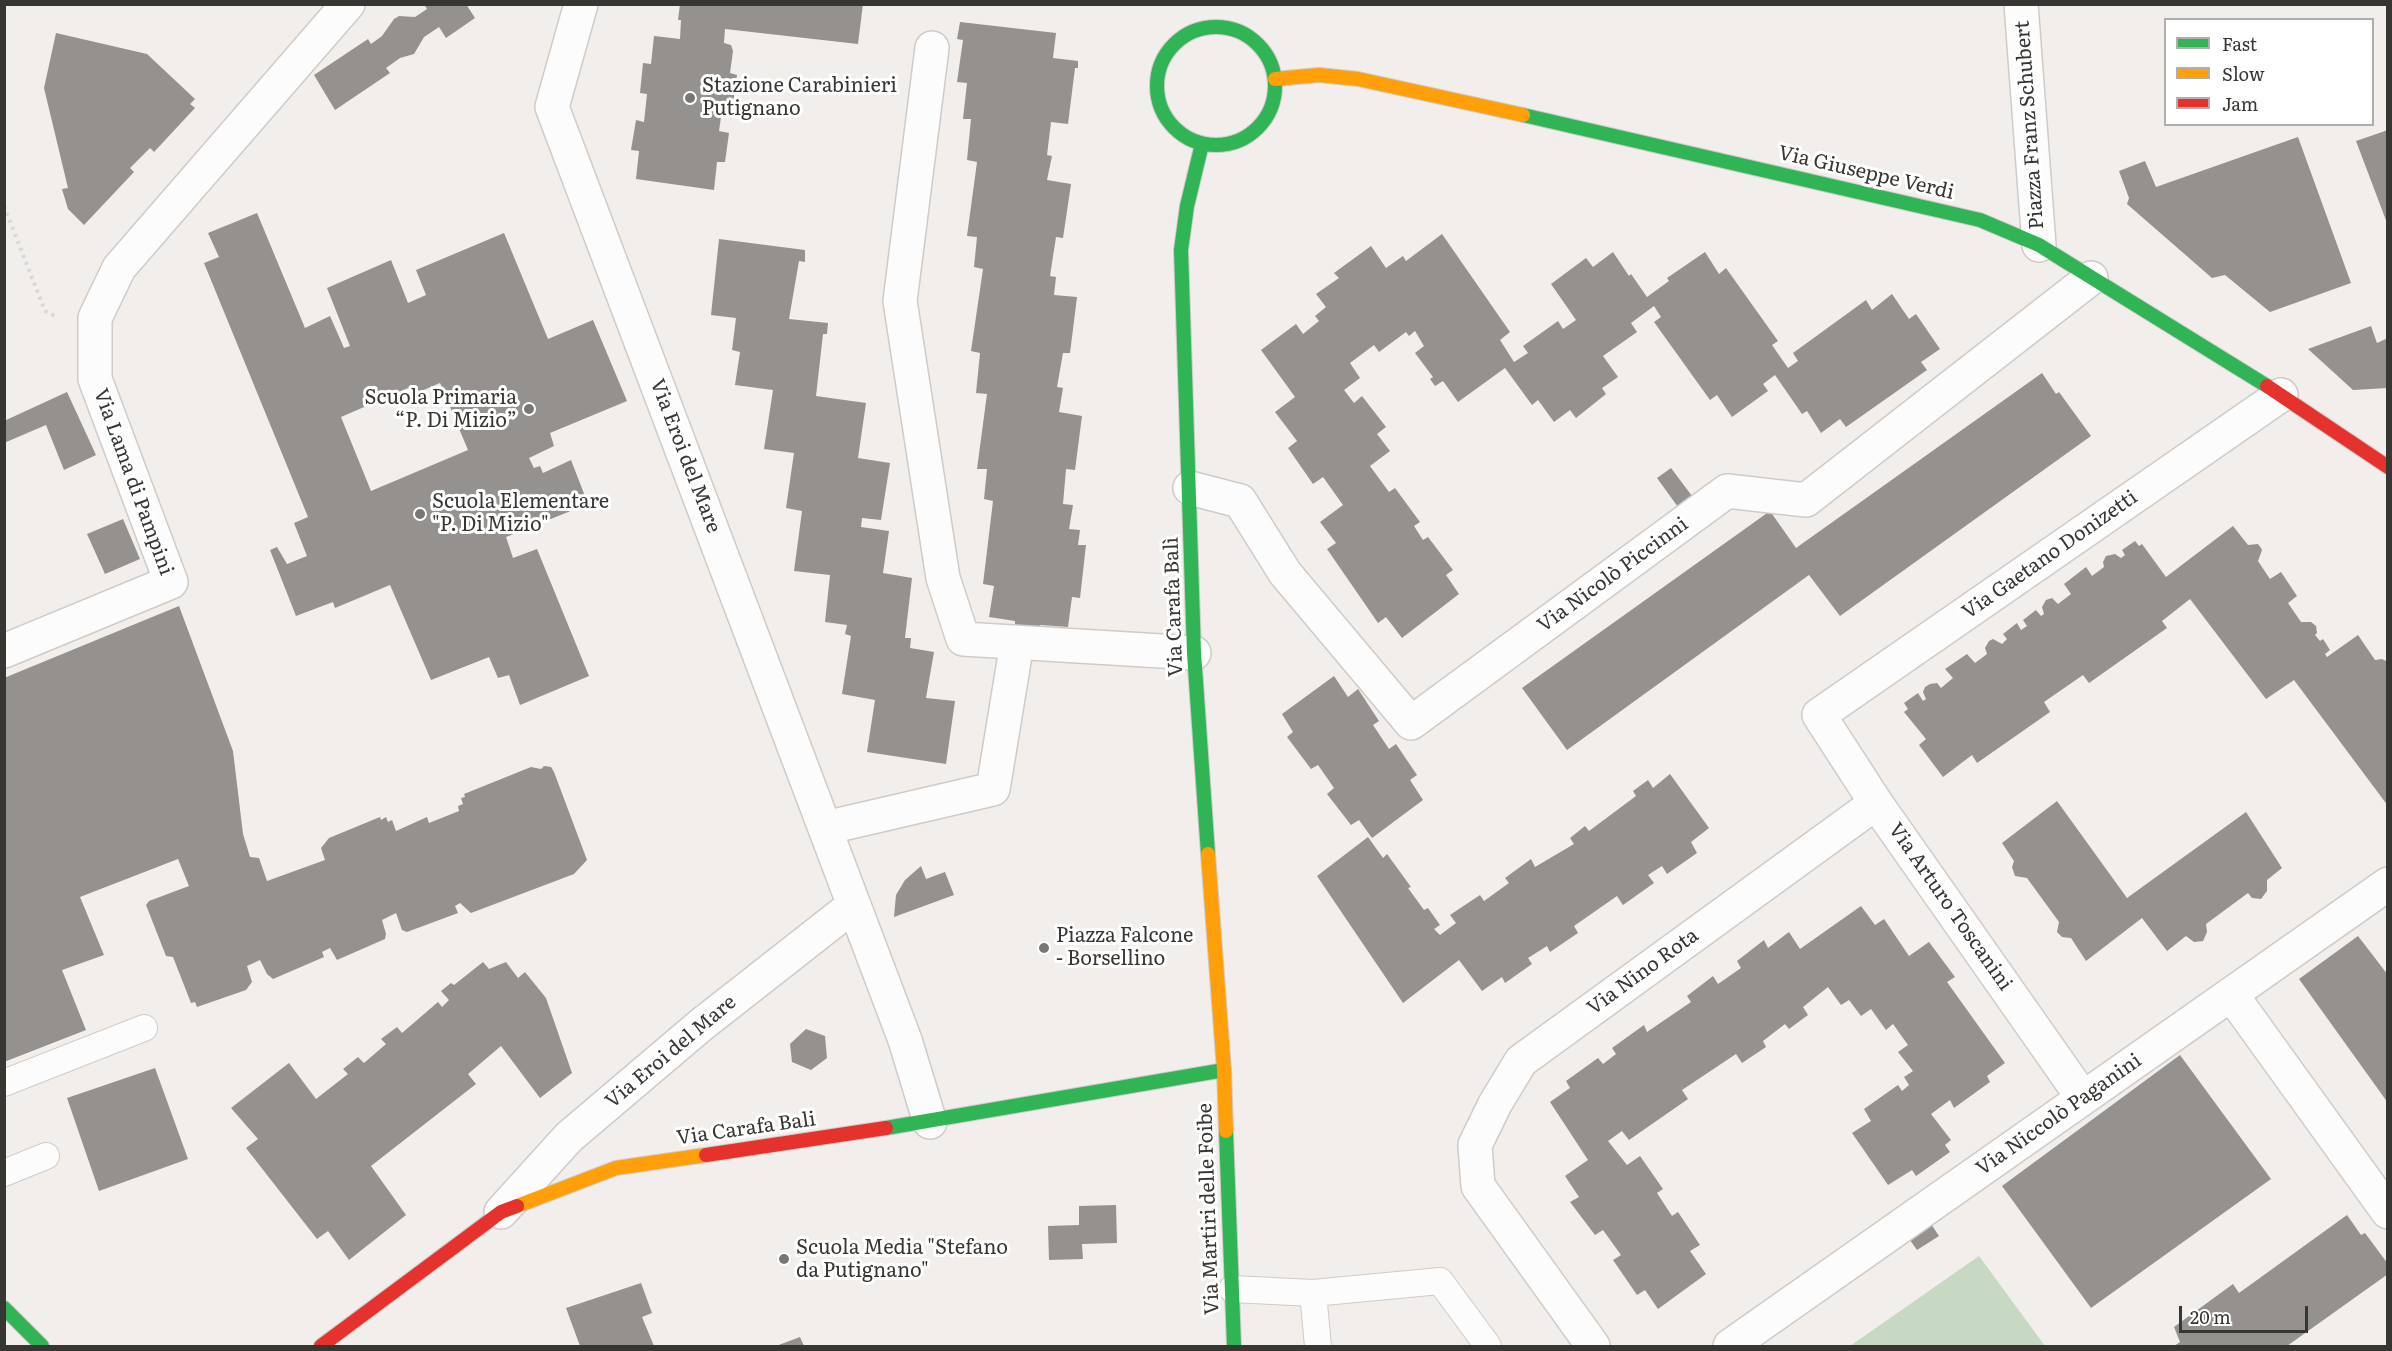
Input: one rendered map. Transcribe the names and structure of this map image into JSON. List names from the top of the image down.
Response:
{
  "streets": {
    "main road": [
      "Via Giuseppe Verdi",
      "Via Carafa Balì",
      "Via Carafa Bali",
      "Via Martiri delle Foibe"
    ],
    "street": [
      "Piazza Franz Schubert",
      "Via Eroi del Mare",
      "Via Lama di Pampini",
      "Via Gaetano Donizetti",
      "Via Nicolò Piccinni",
      "Via Arturo Toscanini",
      "Via Nino Rota",
      "Via Niccolò Paganini"
    ]
  },
  "crossings": [
    ["Piazza Franz Schubert", "Via Giuseppe Verdi"],
    ["Via Giuseppe Verdi", "Via Gaetano Donizetti"],
    ["Via Giuseppe Verdi", "Via Nicolò Piccinni"],
    ["Via Giuseppe Verdi", "Via Carafa Balì"],
    ["Via Eroi del Mare", "Via Carafa Bali"],
    ["Via Gaetano Donizetti", "Via Arturo Toscanini"],
    ["Via Nicolò Piccinni", "Via Carafa Balì"],
    ["Via Carafa Balì", "Via Carafa Bali"],
    ["Via Carafa Balì", "Via Martiri delle Foibe"],
    ["Via Arturo Toscanini", "Via Nino Rota"],
    ["Via Arturo Toscanini", "Via Niccolò Paganini"],
    ["Via Carafa Bali", "Via Martiri delle Foibe"]
  ],
  "places": [
    "Stazione Carabinieri Putignano",
    "Scuola Primaria “P. Di Mizio”",
    "Scuola Elementare \"P. Di Mizio\"",
    "Piazza Falcone - Borsellino",
    "Scuola Media \"Stefano da Putignano\""
  ],
  "legend": ["Fast", "Slow", "Jam"],
  "scale_bar": "20 m"
}
